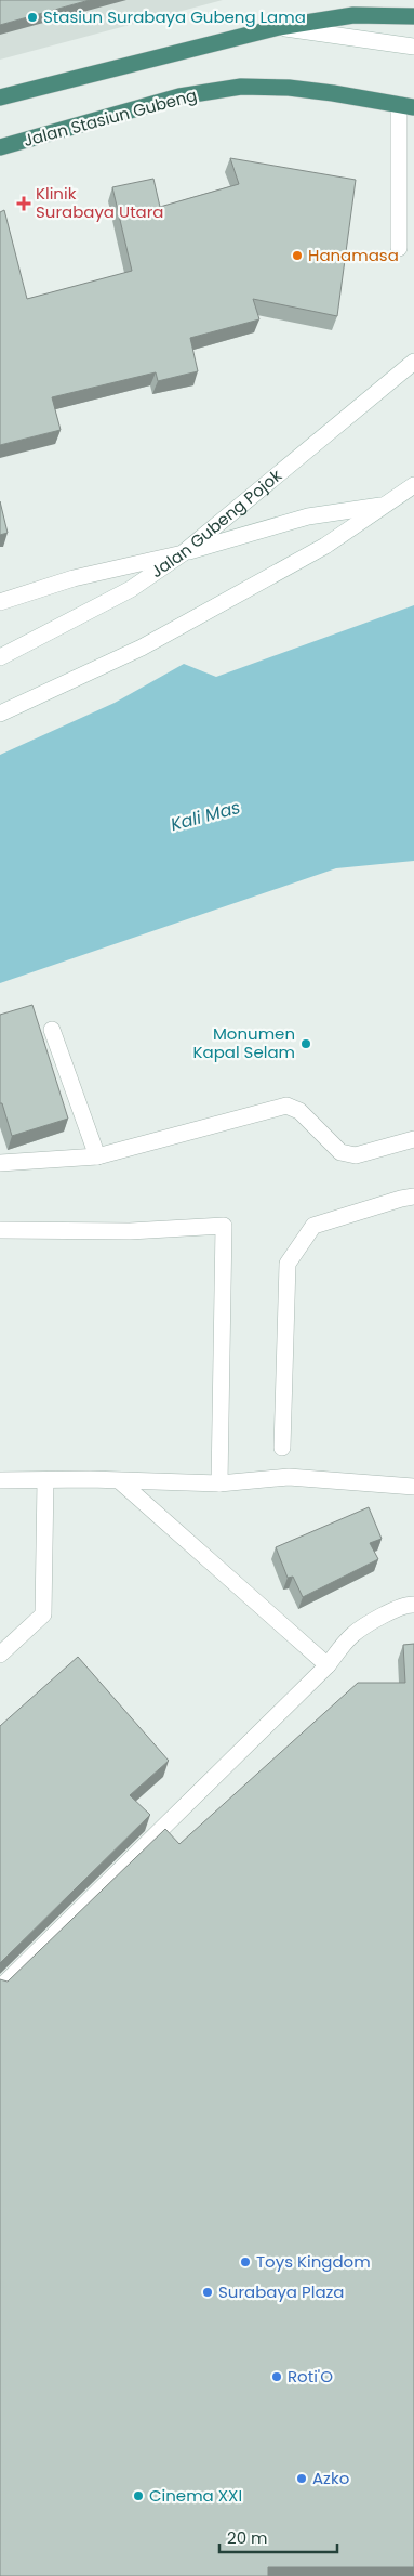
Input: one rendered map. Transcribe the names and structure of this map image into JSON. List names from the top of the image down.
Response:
{
  "streets": {
    "highway": ["Jalan Stasiun Gubeng"],
    "main road": ["Jalan Gubeng Pojok"]
  },
  "water": ["Kali Mas"],
  "places": {
    "other": [
      "Stasiun Surabaya Gubeng Lama",
      "Hanamasa",
      "Monumen Kapal Selam",
      "Toys Kingdom",
      "Surabaya Plaza",
      "Roti'O",
      "Azko",
      "Cinema XXI"
    ],
    "health": ["Klinik Surabaya Utara"]
  },
  "scale_bar": "20 m"
}
